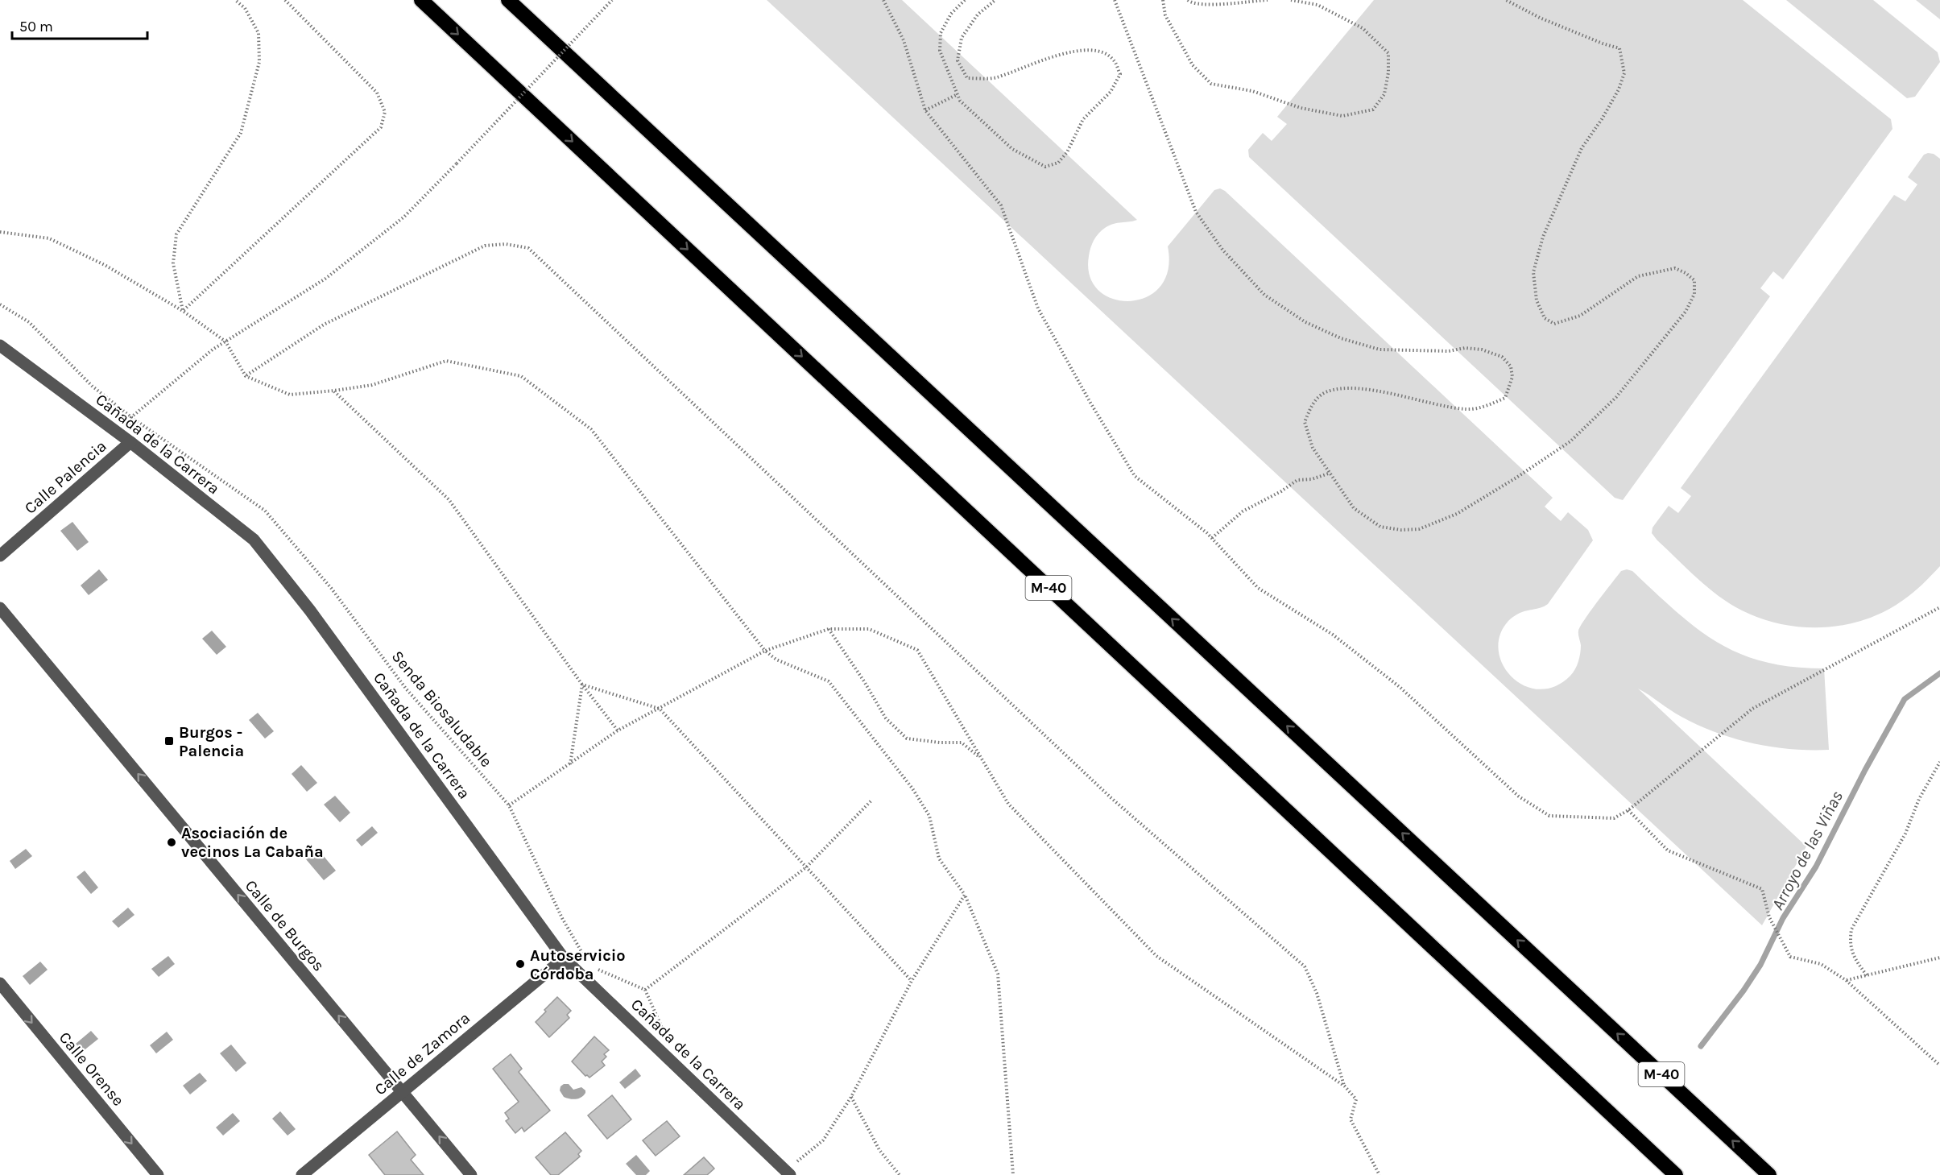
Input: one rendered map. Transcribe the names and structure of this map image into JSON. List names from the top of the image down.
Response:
{
  "streets": {
    "highway": ["M-40"],
    "street": [
      "Cañada de la Carrera",
      "Calle Palencia",
      "Calle de Burgos",
      "Calle de Zamora",
      "Calle Orense"
    ],
    "path": ["Senda Biosaludable"]
  },
  "crossings": [
    ["Cañada de la Carrera", "Calle Palencia"],
    ["Cañada de la Carrera", "Calle de Zamora"],
    ["Calle de Burgos", "Calle de Zamora"]
  ],
  "one_way": ["Calle de Burgos", "Calle Orense"],
  "water": ["Arroyo de las Viñas"],
  "places": {
    "transit": ["Burgos - Palencia"],
    "other": ["Asociación de vecinos La Cabaña", "Autoservicio Córdoba"]
  },
  "scale_bar": "50 m"
}
